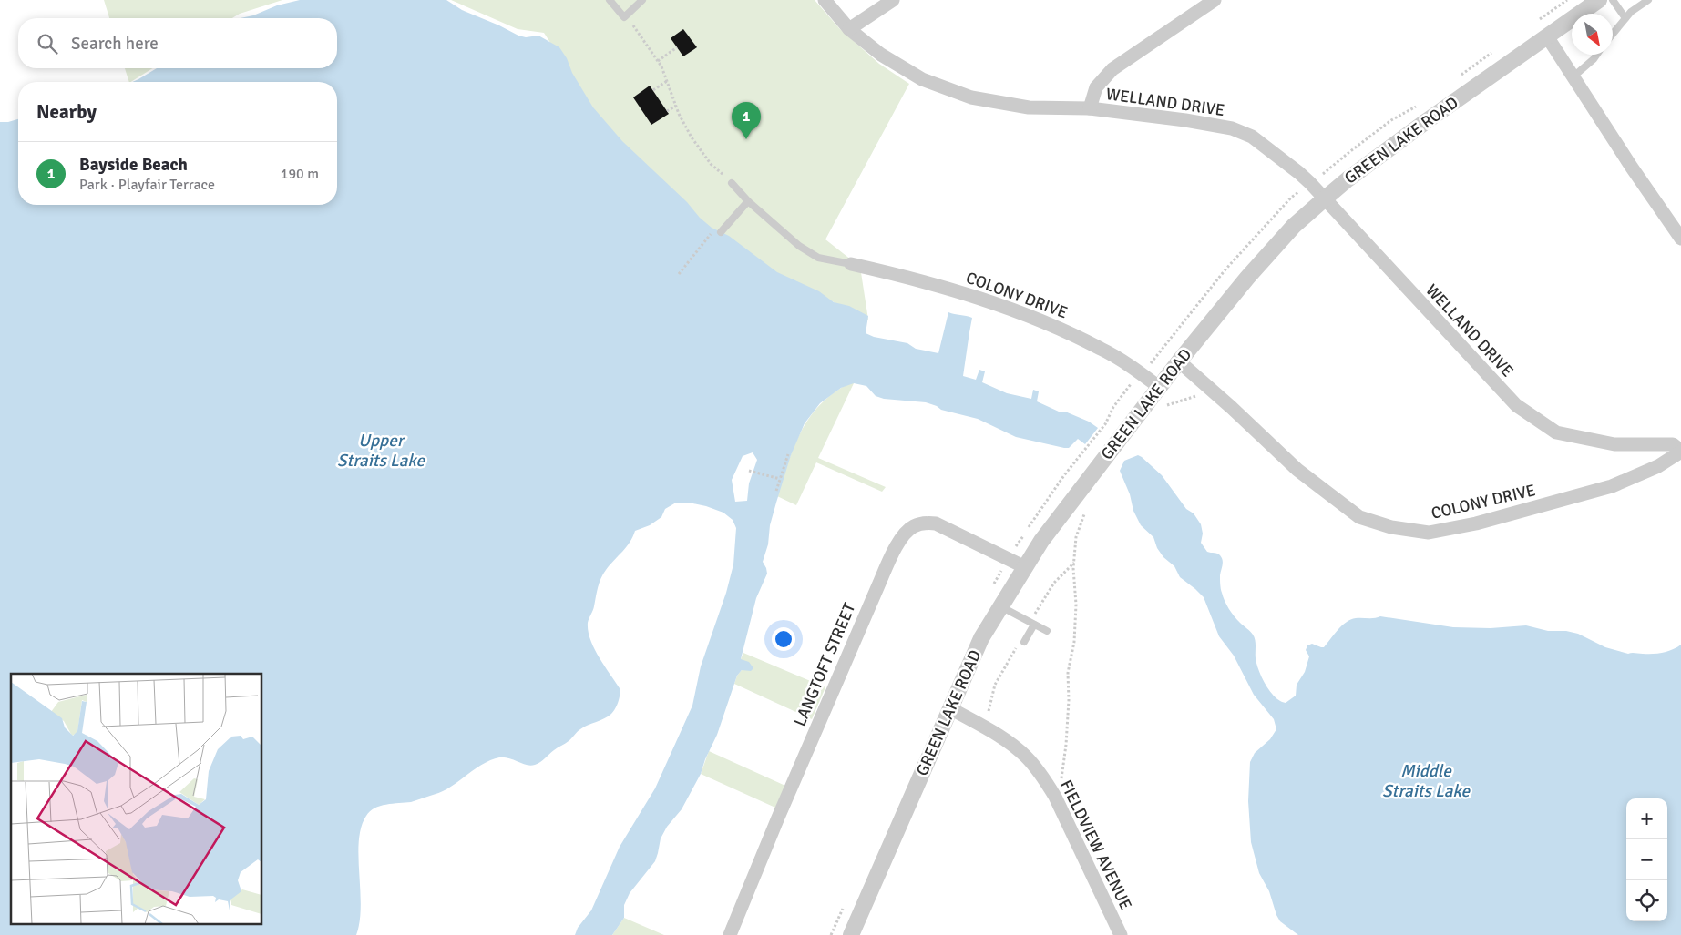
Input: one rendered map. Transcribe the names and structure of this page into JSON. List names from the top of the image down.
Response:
{
  "streets": {
    "street": [
      "WELLAND DRIVE",
      "GREEN LAKE ROAD",
      "COLONY DRIVE",
      "LANGTOFT STREET",
      "FIELDVIEW AVENUE"
    ]
  },
  "crossings": [
    ["WELLAND DRIVE", "GREEN LAKE ROAD"],
    ["WELLAND DRIVE", "COLONY DRIVE"],
    ["GREEN LAKE ROAD", "COLONY DRIVE"],
    ["GREEN LAKE ROAD", "LANGTOFT STREET"],
    ["GREEN LAKE ROAD", "FIELDVIEW AVENUE"]
  ],
  "water": ["Upper Straits Lake", "Middle Straits Lake"],
  "north": "bottom right",
  "page": {
    "search": "Search here",
    "heading": "Nearby",
    "pins": "1",
    "list": [
      {
        "mark": "1",
        "name": "Bayside Beach",
        "note": "Park · Playfair Terrace",
        "value": "190 m"
      }
    ],
    "map_buttons": ["+", "−"]
  }
}
